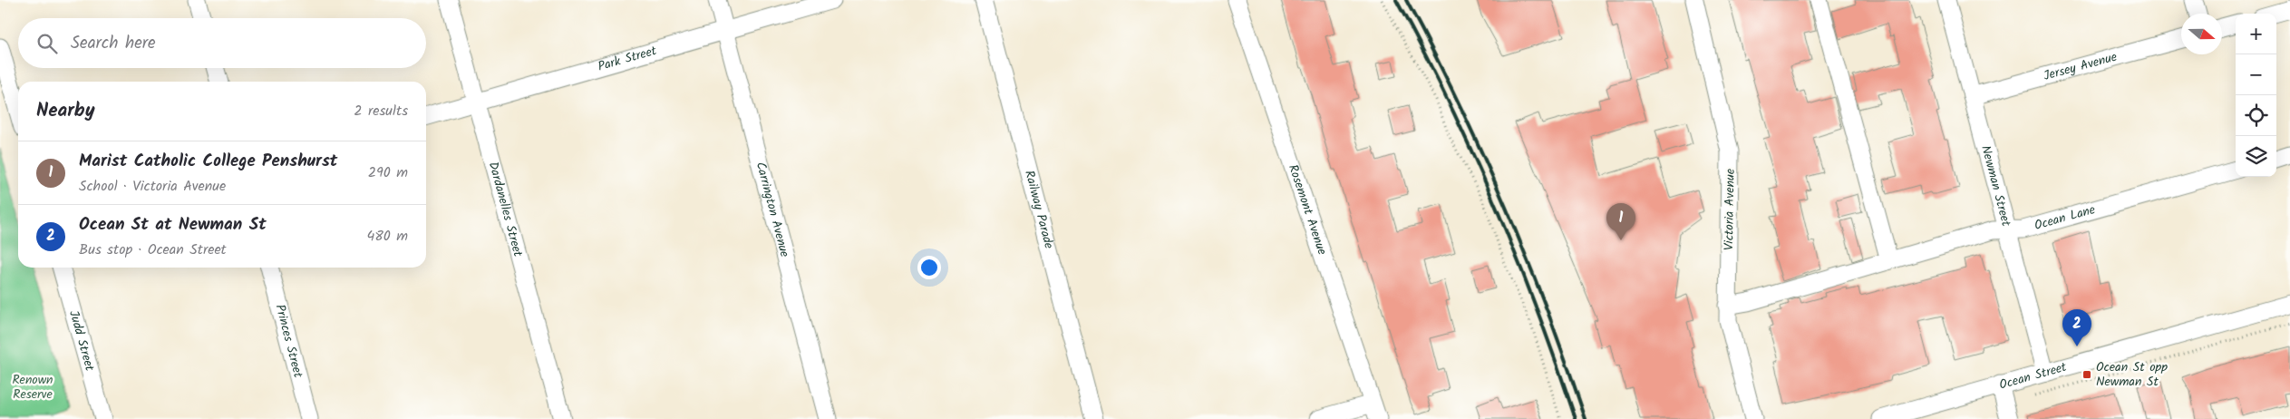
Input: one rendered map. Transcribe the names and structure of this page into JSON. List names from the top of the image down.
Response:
{
  "streets": {
    "street": [
      "Park Street",
      "Jersey Avenue",
      "Newman Street",
      "Dardanelles Street",
      "Carrington Avenue",
      "Railway Parade",
      "Rosemont Avenue",
      "Victoria Avenue",
      "Ocean Lane",
      "Judd Street",
      "Princes Street",
      "Ocean Street"
    ]
  },
  "crossings": [
    ["Park Street", "Dardanelles Street"],
    ["Park Street", "Carrington Avenue"],
    ["Jersey Avenue", "Newman Street"],
    ["Newman Street", "Ocean Lane"],
    ["Newman Street", "Ocean Street"],
    ["Victoria Avenue", "Ocean Lane"]
  ],
  "parks": ["Renown Reserve"],
  "places": {
    "transit": ["Ocean St opp Newman St"]
  },
  "north": "right",
  "page": {
    "map_buttons": ["+", "−"],
    "search": "Search here",
    "heading": ["Nearby", "2 results"],
    "list": [
      {
        "mark": "1",
        "name": "Marist Catholic College Penshurst",
        "note": "School · Victoria Avenue",
        "value": "290 m"
      },
      {
        "mark": "2",
        "name": "Ocean St at Newman St",
        "note": "Bus stop · Ocean Street",
        "value": "480 m"
      }
    ],
    "pins": ["1", "2"]
  }
}
